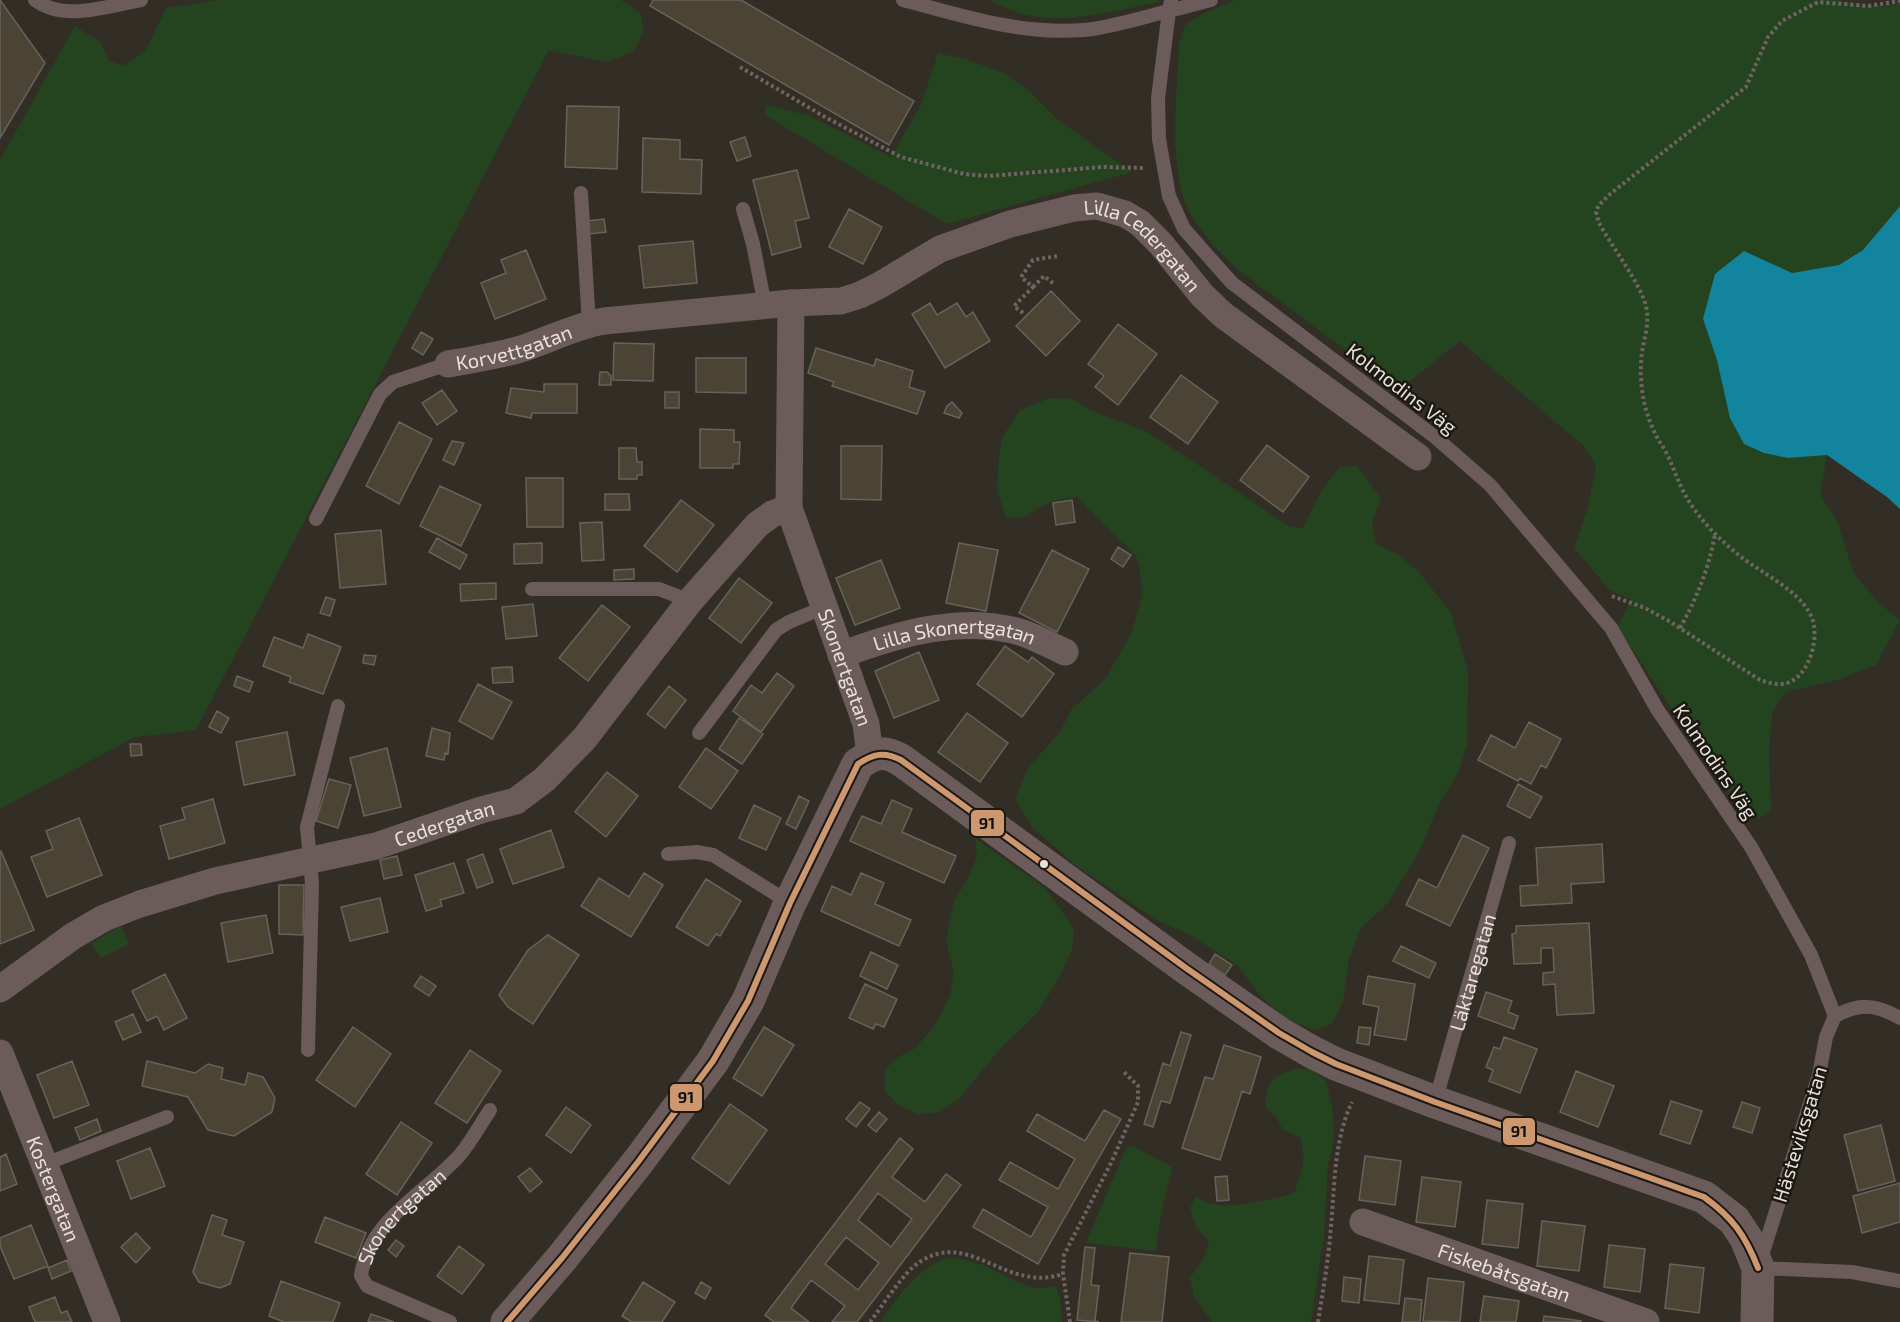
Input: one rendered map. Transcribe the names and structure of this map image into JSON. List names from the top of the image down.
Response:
{
  "streets": {
    "street": [
      "Lilla Cedergatan",
      "Korvettgatan",
      "Lilla Skonertgatan",
      "Skonertgatan",
      "Cedergatan",
      "Hästeviksgatan",
      "Kostergatan",
      "Fiskebåtsgatan"
    ],
    "lane": ["Kolmodins Väg", "Läktaregatan"]
  },
  "crossings": [
    ["Lilla Cedergatan", "Korvettgatan"],
    ["Lilla Cedergatan", "Skonertgatan"],
    ["Korvettgatan", "Skonertgatan"],
    ["Kolmodins Väg", "Hästeviksgatan"],
    ["Lilla Skonertgatan", "Skonertgatan"],
    ["Skonertgatan", "Cedergatan"]
  ],
  "lines": ["transit line 91"]
}
